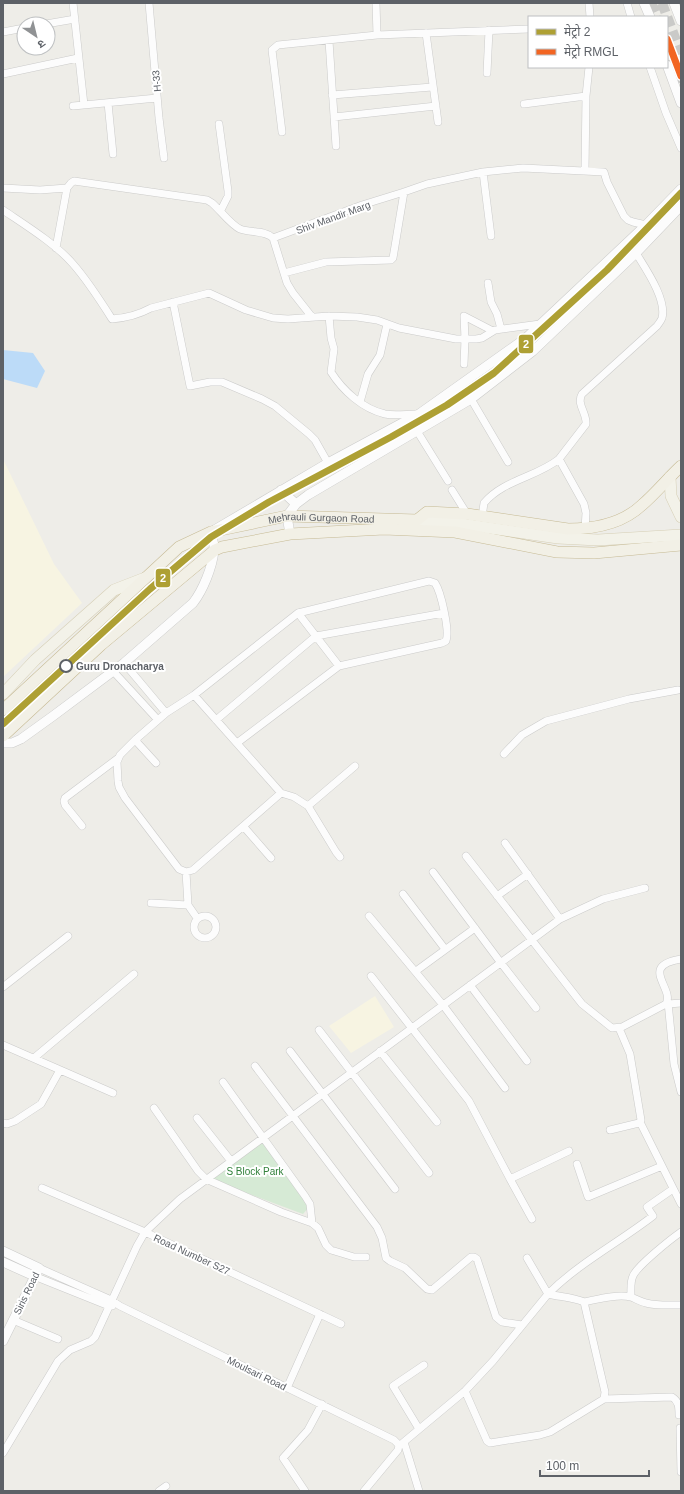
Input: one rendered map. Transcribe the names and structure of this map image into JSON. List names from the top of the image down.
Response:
{
  "streets": {
    "highway": ["Mehrauli Gurgaon Road"],
    "street": [
      "H-33",
      "Shiv Mandir Marg",
      "Road Number S27",
      "Siris Road",
      "Moulsari Road"
    ]
  },
  "crossings": [
    ["Siris Road", "Moulsari Road"]
  ],
  "parks": ["S Block Park"],
  "places": ["Guru Dronacharya"],
  "lines": ["metro line RMGL", "metro line 2"],
  "legend": ["मेट्रो 2", "मेट्रो RMGL"],
  "scale_bar": "100 m",
  "north": "bottom right"
}
